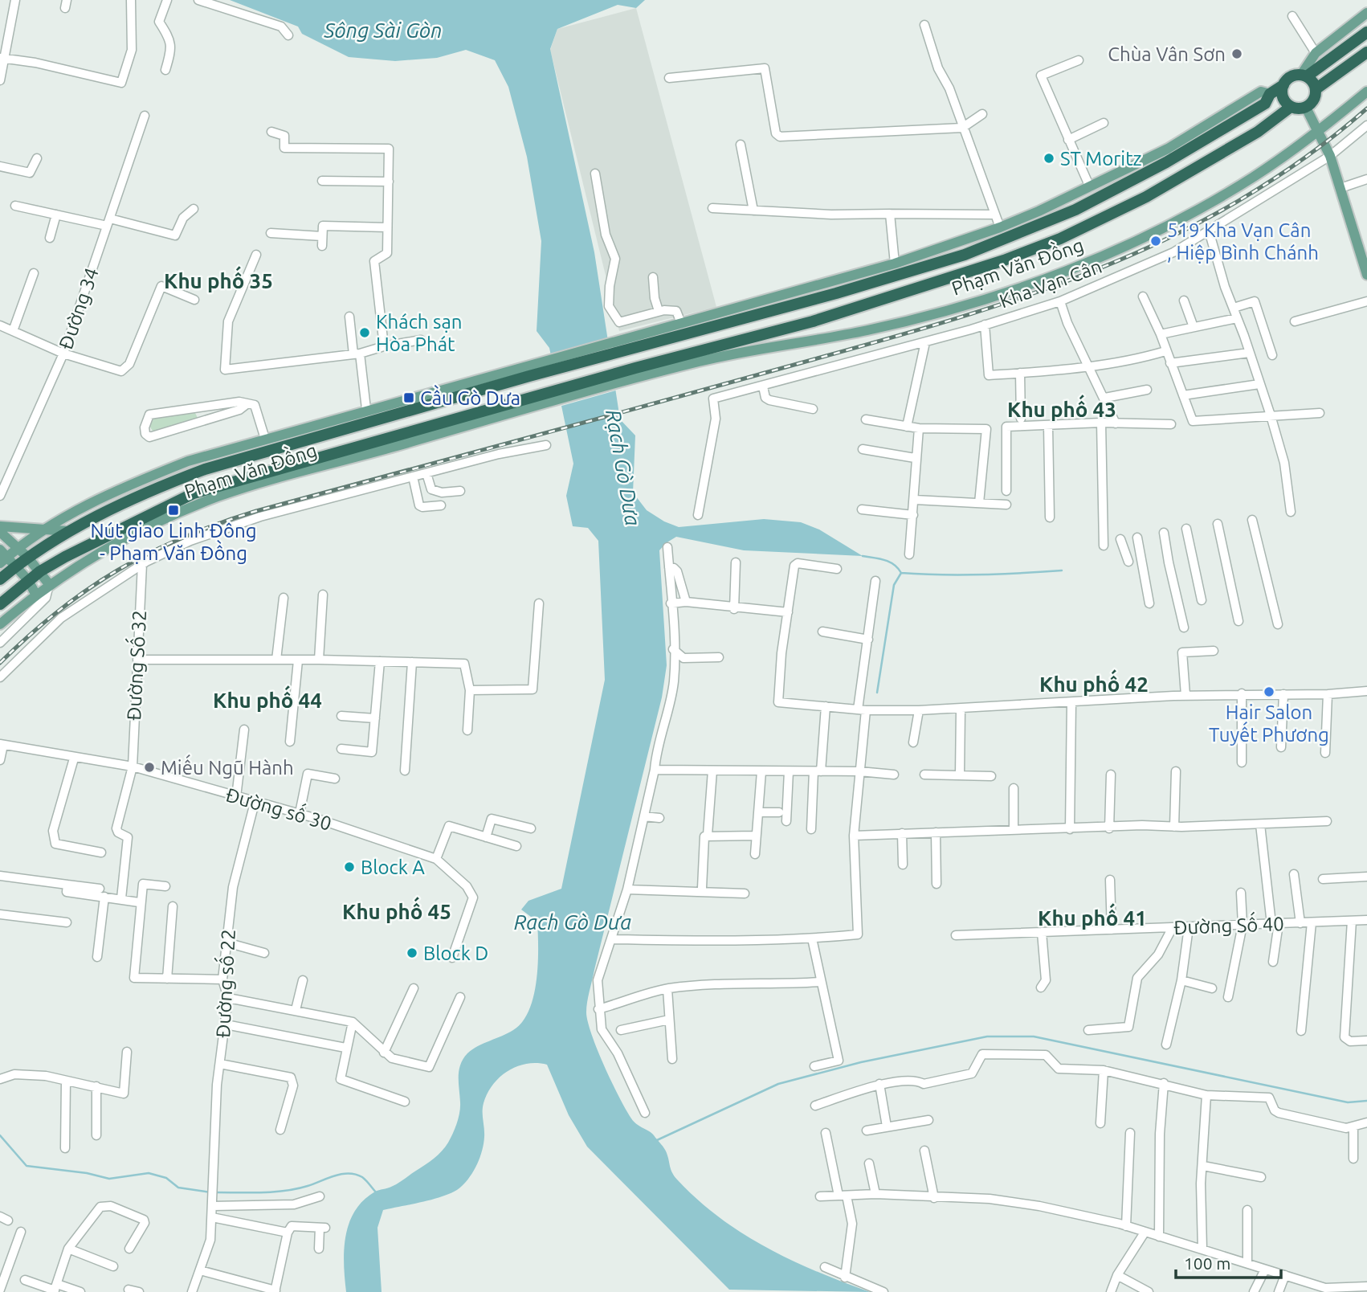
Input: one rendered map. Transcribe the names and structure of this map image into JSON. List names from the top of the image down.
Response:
{
  "streets": {
    "highway": ["Phạm Văn Đồng"],
    "street": [
      "Kha Vạn Cân",
      "Đường 34",
      "Đường Số 32",
      "Đường số 30",
      "Đường Số 40",
      "Đường số 22"
    ]
  },
  "crossings": [
    ["Đường Số 32", "Đường số 30"],
    ["Đường số 30", "Đường số 22"]
  ],
  "districts": [
    "Khu phố 35",
    "Khu phố 43",
    "Khu phố 42",
    "Khu phố 44",
    "Khu phố 45",
    "Khu phố 41"
  ],
  "water": ["Sông Sài Gòn", "Rạch Gò Dưa"],
  "places": {
    "other": [
      "Chùa Vân Sơn",
      "ST Moritz",
      "519 Kha Vạn Cân , Hiệp Bình Chánh",
      "Khách sạn Hòa Phát",
      "Hair Salon Tuyết Phương",
      "Miếu Ngũ Hành",
      "Block A",
      "Block D"
    ],
    "transit": ["Cầu Gò Dưa", "Nút giao Linh Đông - Phạm Văn Đồng"]
  },
  "scale_bar": "100 m"
}
